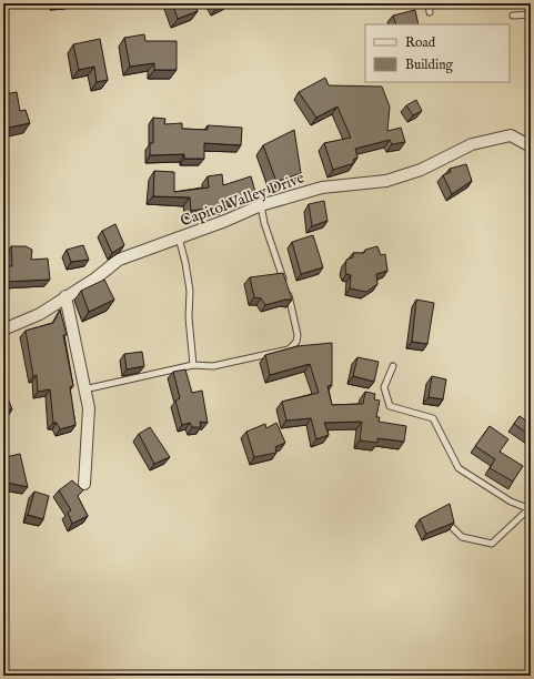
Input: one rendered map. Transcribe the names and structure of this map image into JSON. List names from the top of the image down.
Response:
{
  "streets": {
    "street": ["Capitol Valley Drive"]
  },
  "legend": ["Road", "Building"]
}
